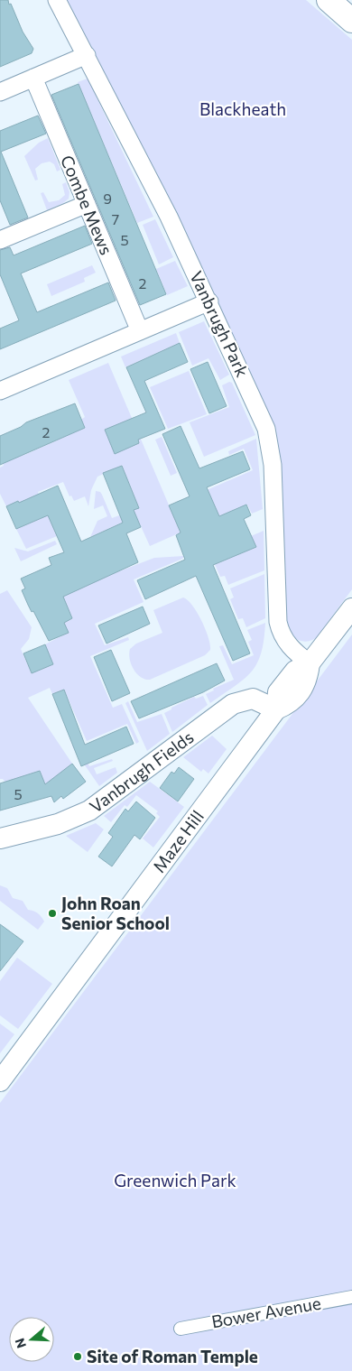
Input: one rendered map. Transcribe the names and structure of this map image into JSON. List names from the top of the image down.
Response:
{
  "streets": {
    "street": [
      "Combe Mews",
      "Vanbrugh Park",
      "Vanbrugh Fields",
      "Maze Hill",
      "Bower Avenue"
    ]
  },
  "crossings": [
    ["Vanbrugh Park", "Maze Hill"],
    ["Vanbrugh Fields", "Maze Hill"]
  ],
  "parks": ["Blackheath", "Greenwich Park"],
  "places": ["John Roan Senior School", "Site of Roman Temple"],
  "house_numbers": [
    "9",
    "7",
    "5",
    "2",
    "2",
    "5"
  ],
  "north": "left"
}
